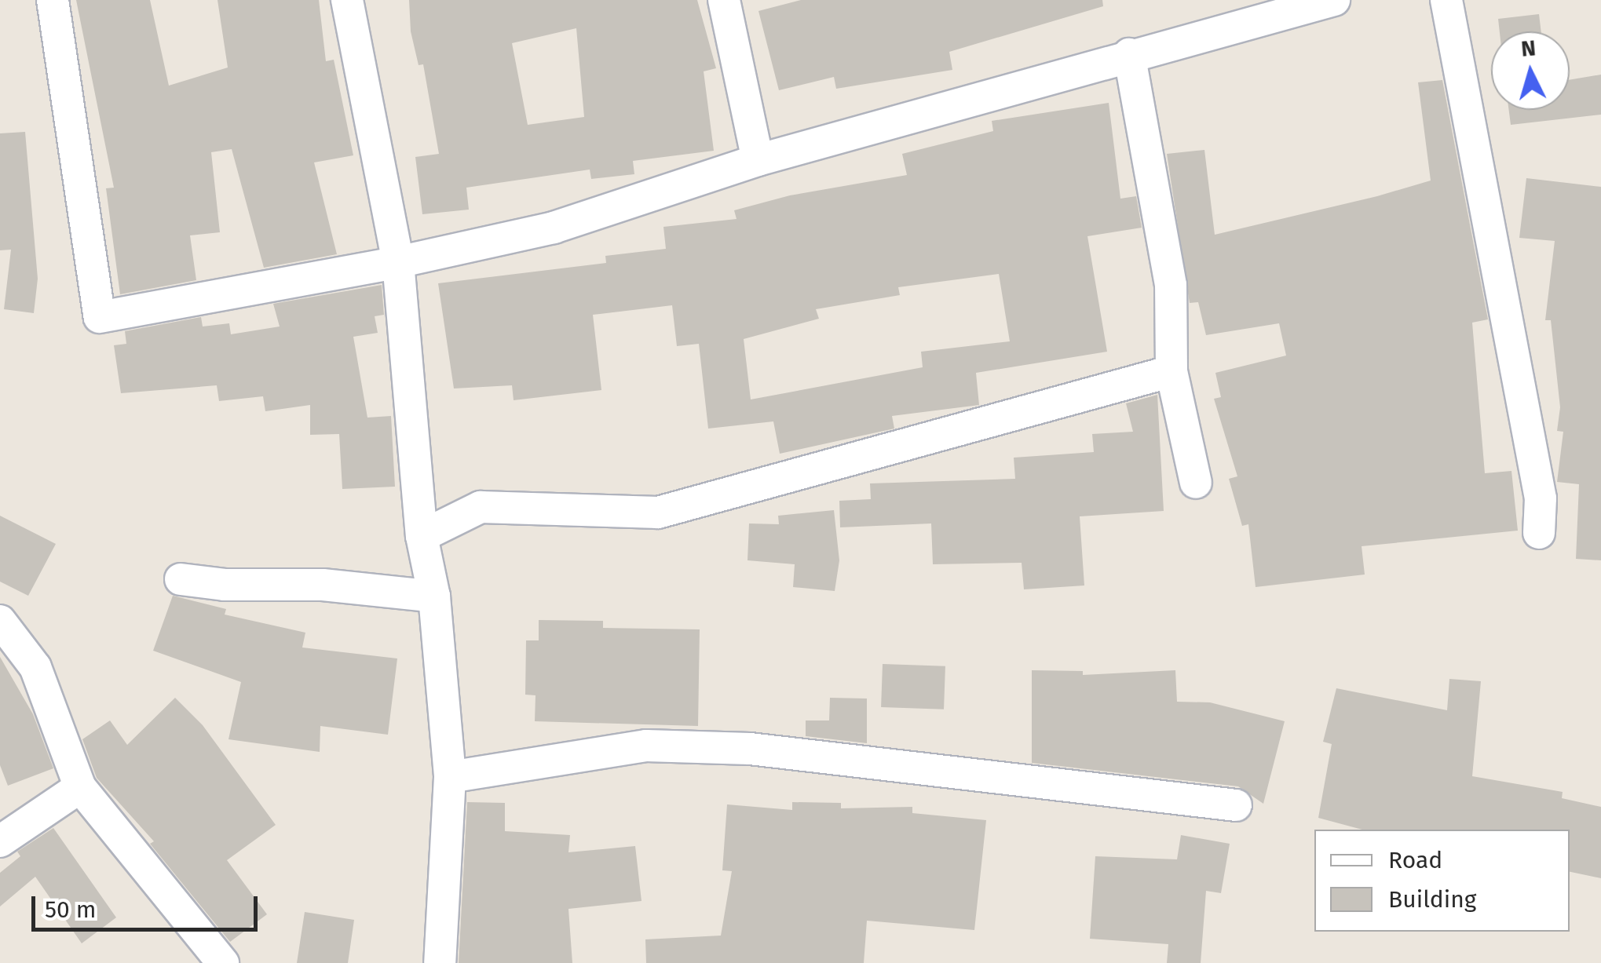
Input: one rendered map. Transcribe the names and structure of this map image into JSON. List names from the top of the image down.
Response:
{
  "legend": ["Road", "Building"],
  "scale_bar": "50 m",
  "north": "top"
}
